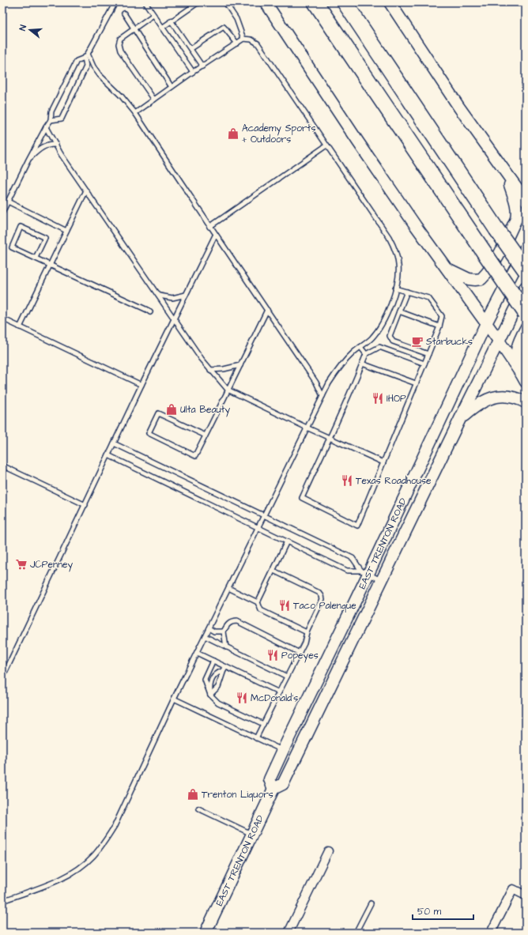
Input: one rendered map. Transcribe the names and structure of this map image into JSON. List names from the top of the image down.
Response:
{
  "streets": {
    "main road": ["EAST TRENTON ROAD"]
  },
  "places": {
    "shop": ["Academy Sports + Outdoors", "Ulta Beauty", "Trenton Liquors"],
    "cafe": ["Starbucks"],
    "restaurant": [
      "IHOP",
      "Texas Roadhouse",
      "Taco Palenque",
      "Popeyes",
      "McDonald's"
    ],
    "supermarket": ["JCPenney"]
  },
  "scale_bar": "50 m",
  "north": "left"
}
